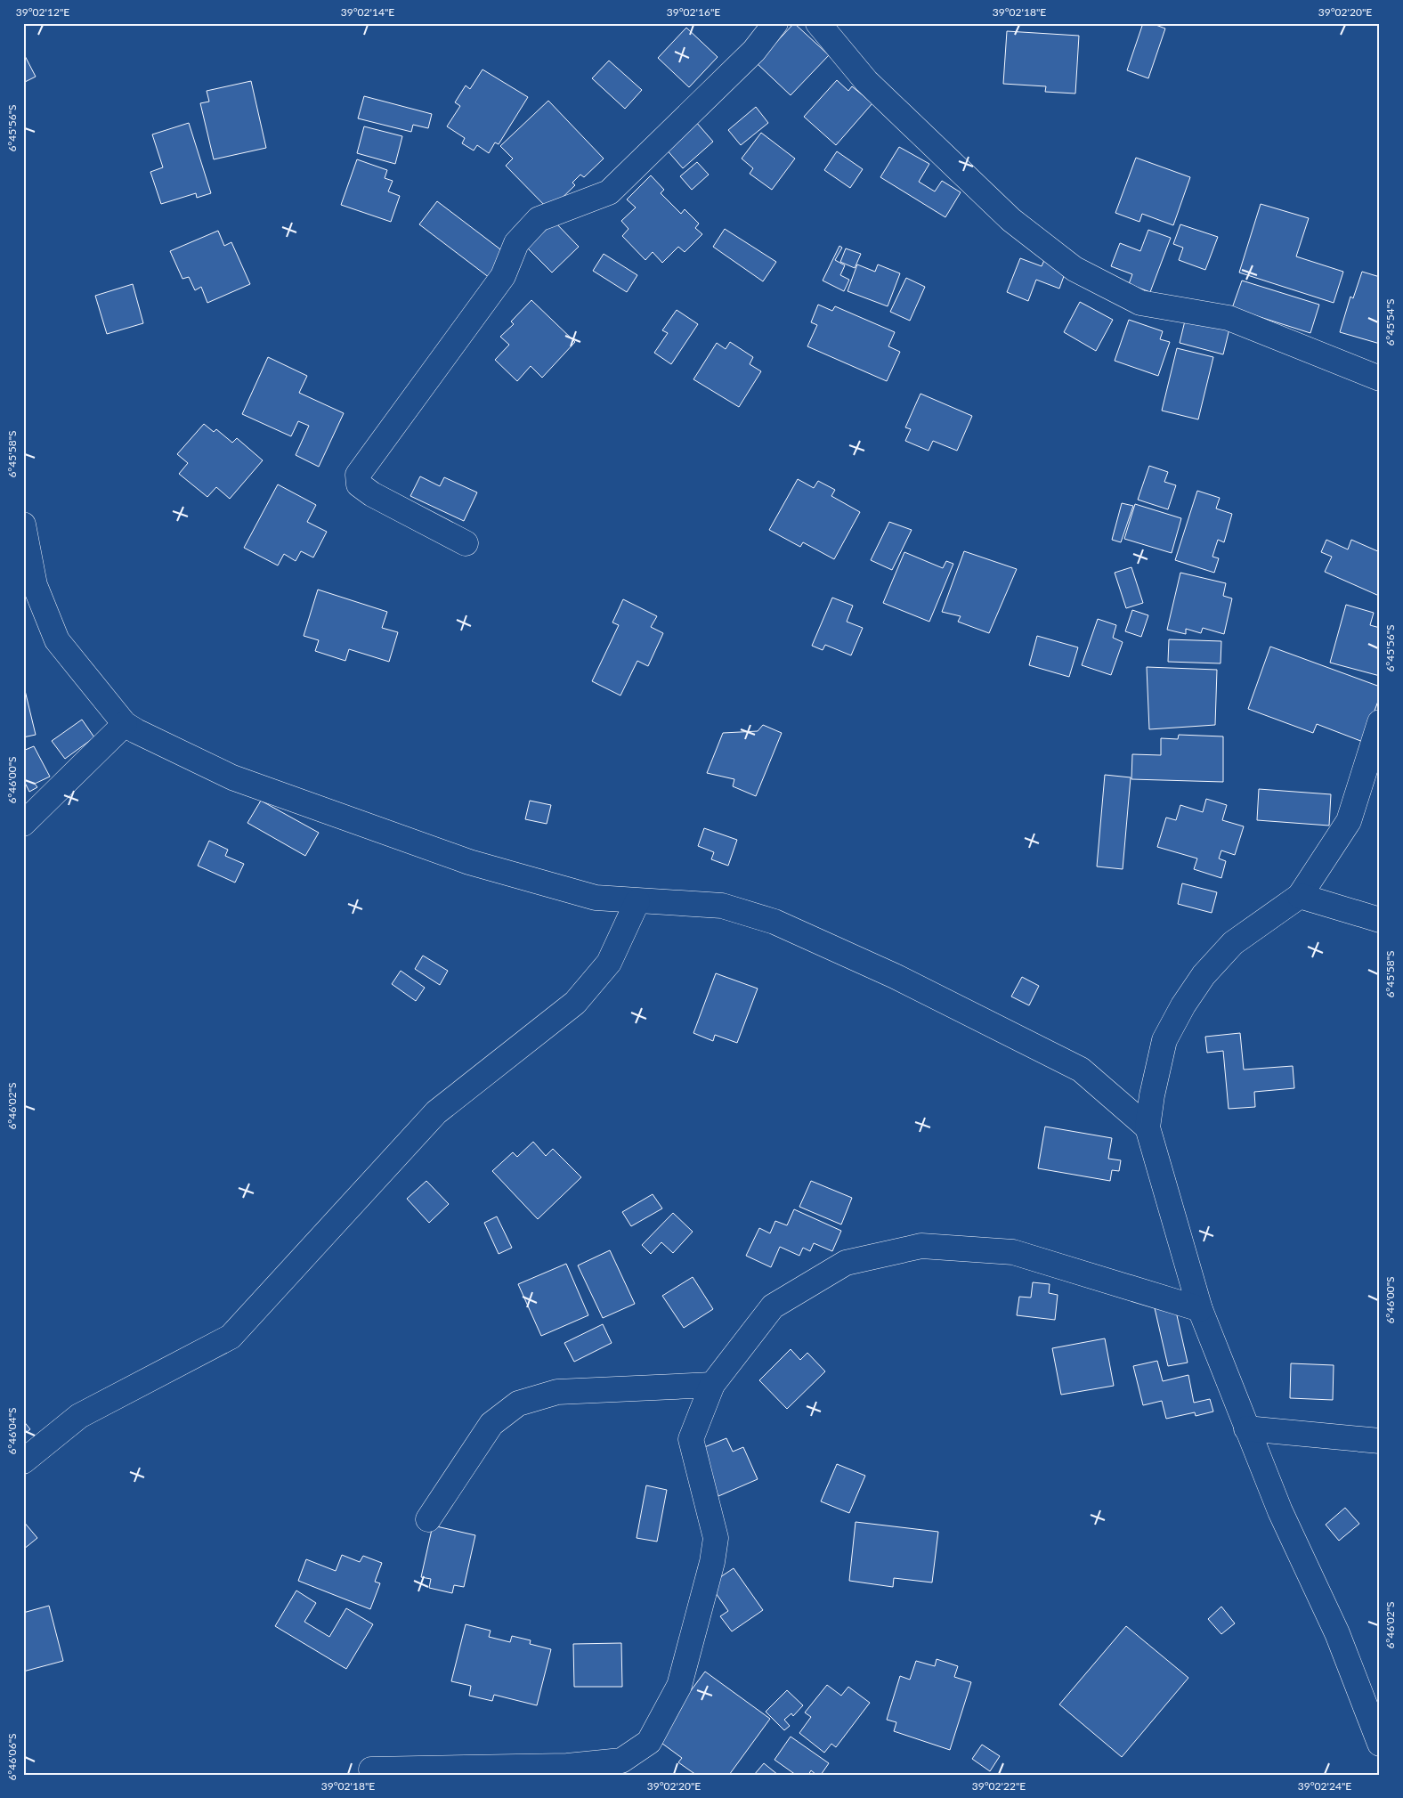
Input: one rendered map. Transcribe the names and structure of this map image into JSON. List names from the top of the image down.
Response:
{
  "coordinates": [
    "39°02'12\"E",
    "39°02'14\"E",
    "39°02'16\"E",
    "39°02'18\"E",
    "39°02'20\"E",
    "6°45'56\"S",
    "6°45'54\"S",
    "6°45'58\"S",
    "6°46'00\"S",
    "6°46'02\"S",
    "6°46'04\"S",
    "6°46'06\"S",
    "39°02'22\"E",
    "39°02'24\"E"
  ]
}
